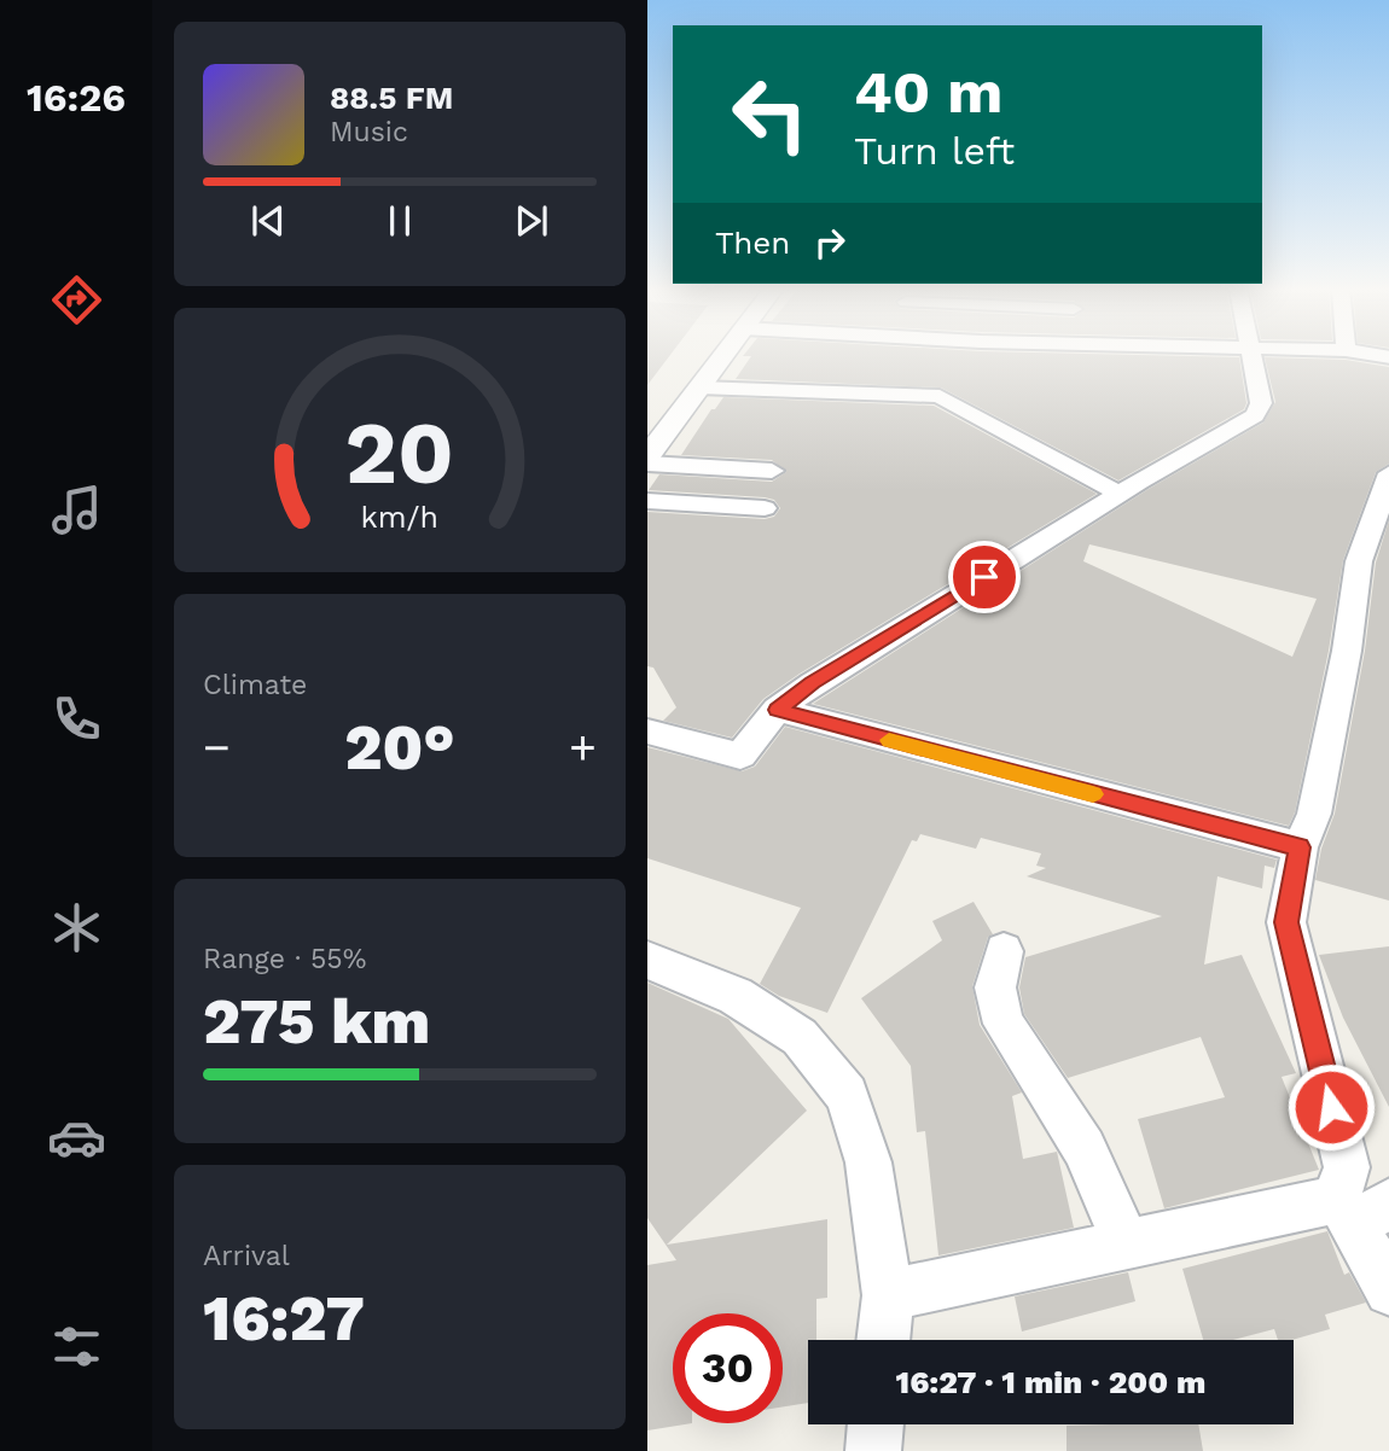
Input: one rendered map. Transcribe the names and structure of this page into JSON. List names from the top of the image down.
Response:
{
  "page": {
    "tabs": "16:26",
    "turn": ["40 m", "Turn left"],
    "song": ["88.5 FM", "Music"],
    "then": "Then",
    "tile": [
      "Climate",
      ["Range · 55%", "275 km"],
      ["Arrival", "16:27"]
    ],
    "heat": ["−", "20°", "+"],
    "limit": "30",
    "trip": "16:27 · 1 min · 200 m",
    "gauge": ["20", "km/h"]
  }
}
